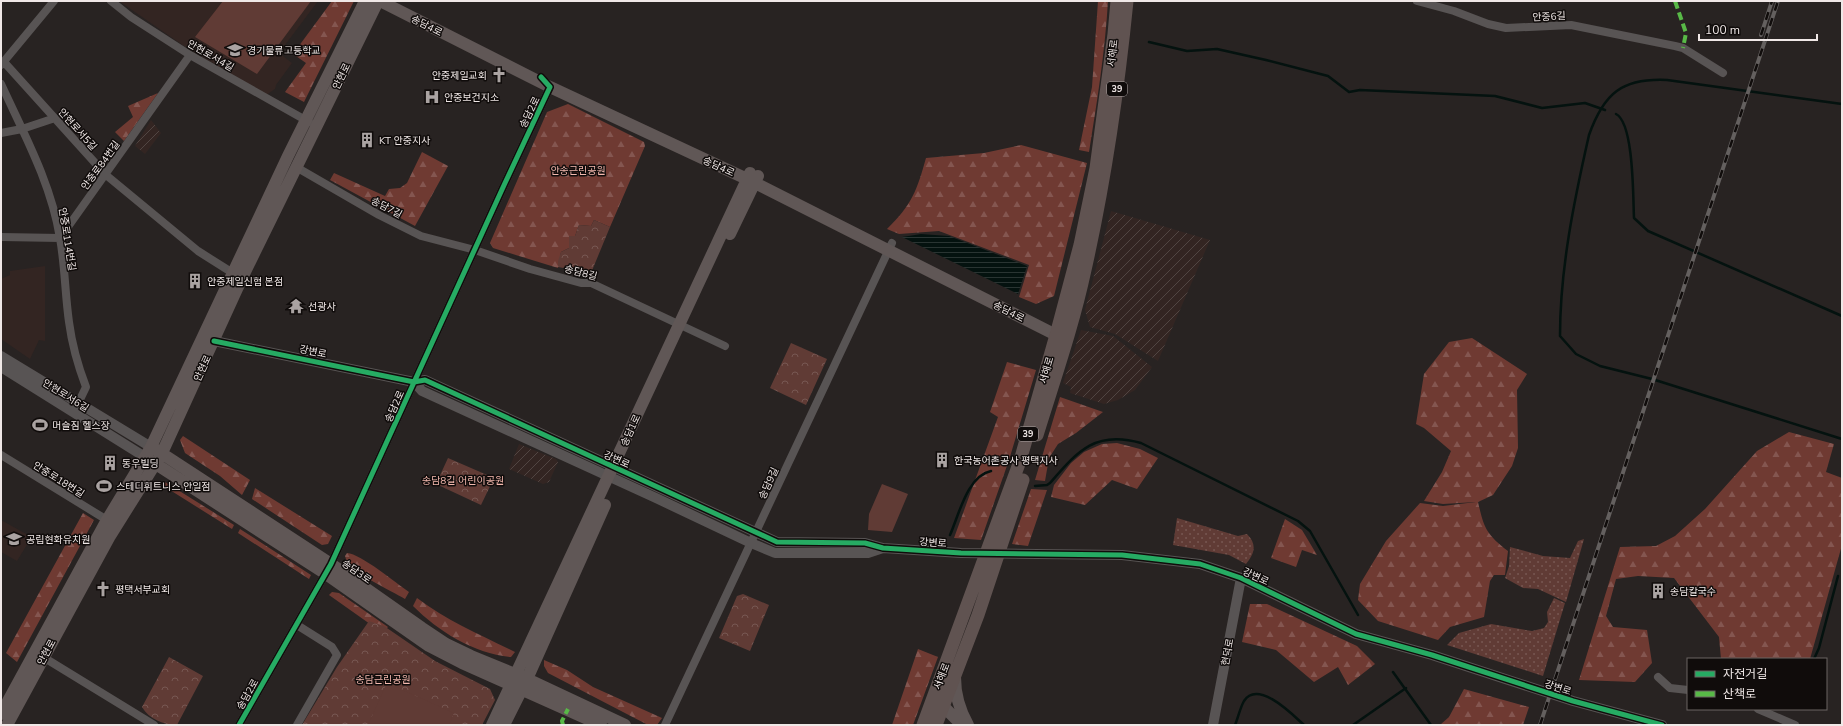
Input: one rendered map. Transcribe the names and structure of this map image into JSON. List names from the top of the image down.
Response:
{
  "streets": {
    "main road": [
      "송담4로",
      "서해로",
      "안현로",
      "39",
      "송담1로",
      "송담3로"
    ],
    "street": [
      "안중6길",
      "안현로서4길",
      "송담2로",
      "안현로서5길",
      "안중로84번길",
      "송담7길",
      "안중로114번길",
      "송담8길",
      "강변로",
      "안현로서6길",
      "안중로18번길",
      "송담9길",
      "현덕로"
    ]
  },
  "crossings": [
    ["송담4로", "서해로"],
    ["송담4로", "안현로"],
    ["송담4로", "송담2로"],
    ["송담4로", "송담1로"],
    ["송담4로", "송담9길"],
    ["안현로서4길", "안현로"],
    ["안현로서4길", "안중로84번길"],
    ["안현로", "안현로서5길"],
    ["안현로", "송담7길"],
    ["안현로", "강변로"],
    ["안현로", "안현로서6길"],
    ["안현로", "안중로18번길"],
    ["안현로", "송담3로"],
    ["송담2로", "송담7길"],
    ["송담2로", "송담8길"],
    ["송담2로", "강변로"],
    ["송담2로", "송담3로"],
    ["안현로서5길", "안중로84번길"],
    ["안중로84번길", "안중로114번길"],
    ["송담7길", "송담8길"],
    ["안중로114번길", "안현로서6길"],
    ["송담8길", "송담1로"],
    ["강변로", "송담1로"],
    ["강변로", "송담9길"],
    ["강변로", "현덕로"],
    ["안현로서6길", "송담3로"],
    ["송담1로", "송담3로"]
  ],
  "parks": ["안송근린공원", "송담8길 어린이공원", "송담근린공원"],
  "places": {
    "school or university": ["경기물류고등학교", "공립현화유치원"],
    "church": ["안중제일교회", "평택서부교회"],
    "hospital": ["안중보건지소"],
    "building": [
      "KT 안중지사",
      "안중제일신협 본점",
      "한국농어촌공사 평택지사",
      "동우빌딩",
      "송담칼국수"
    ],
    "temple": ["선광사"],
    "sports": ["머슬짐 헬스장", "스테디휘트니스 안일점"]
  },
  "legend": ["자전거길", "산책로"],
  "scale_bar": "100 m"
}
